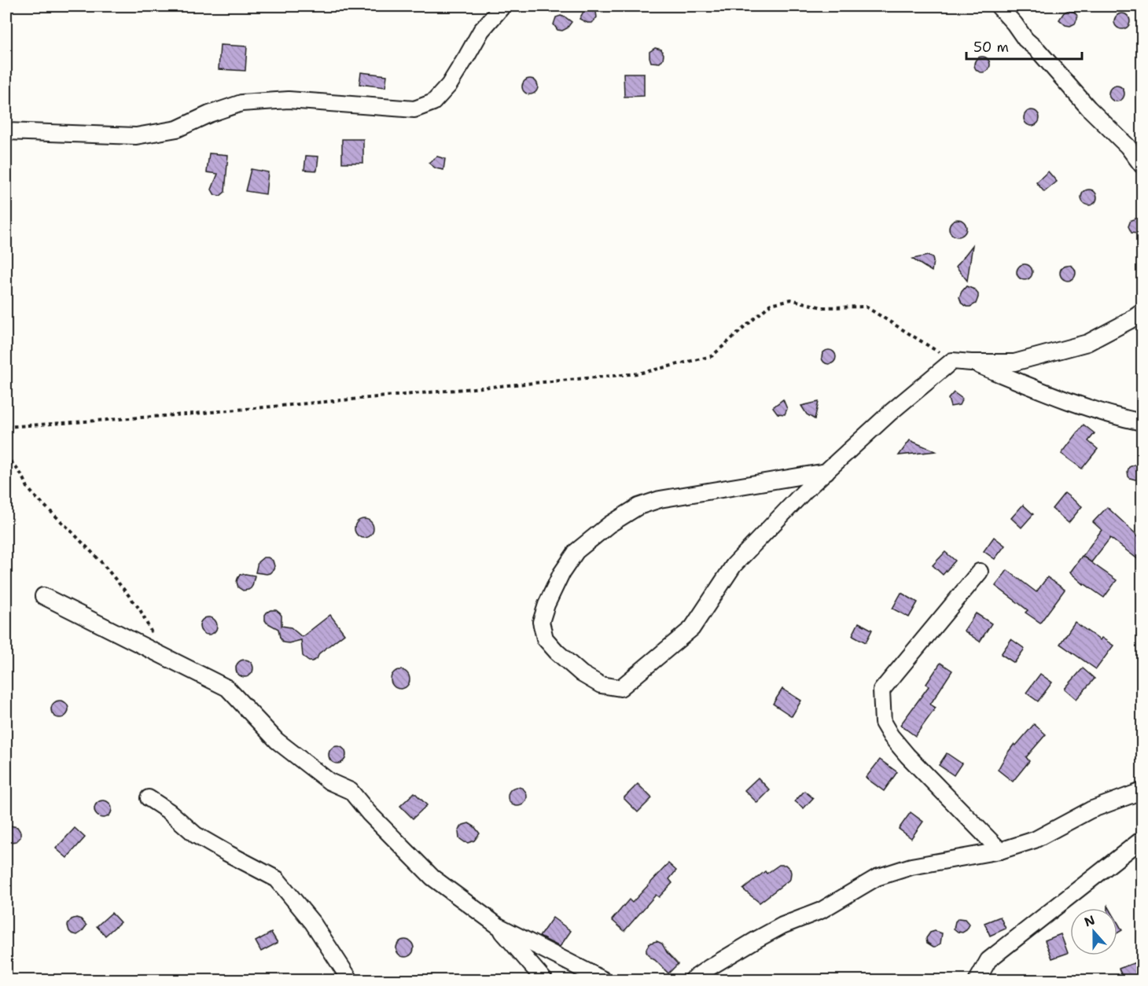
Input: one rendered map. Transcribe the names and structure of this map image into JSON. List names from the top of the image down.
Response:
{
  "scale_bar": "50 m",
  "north": "top"
}
